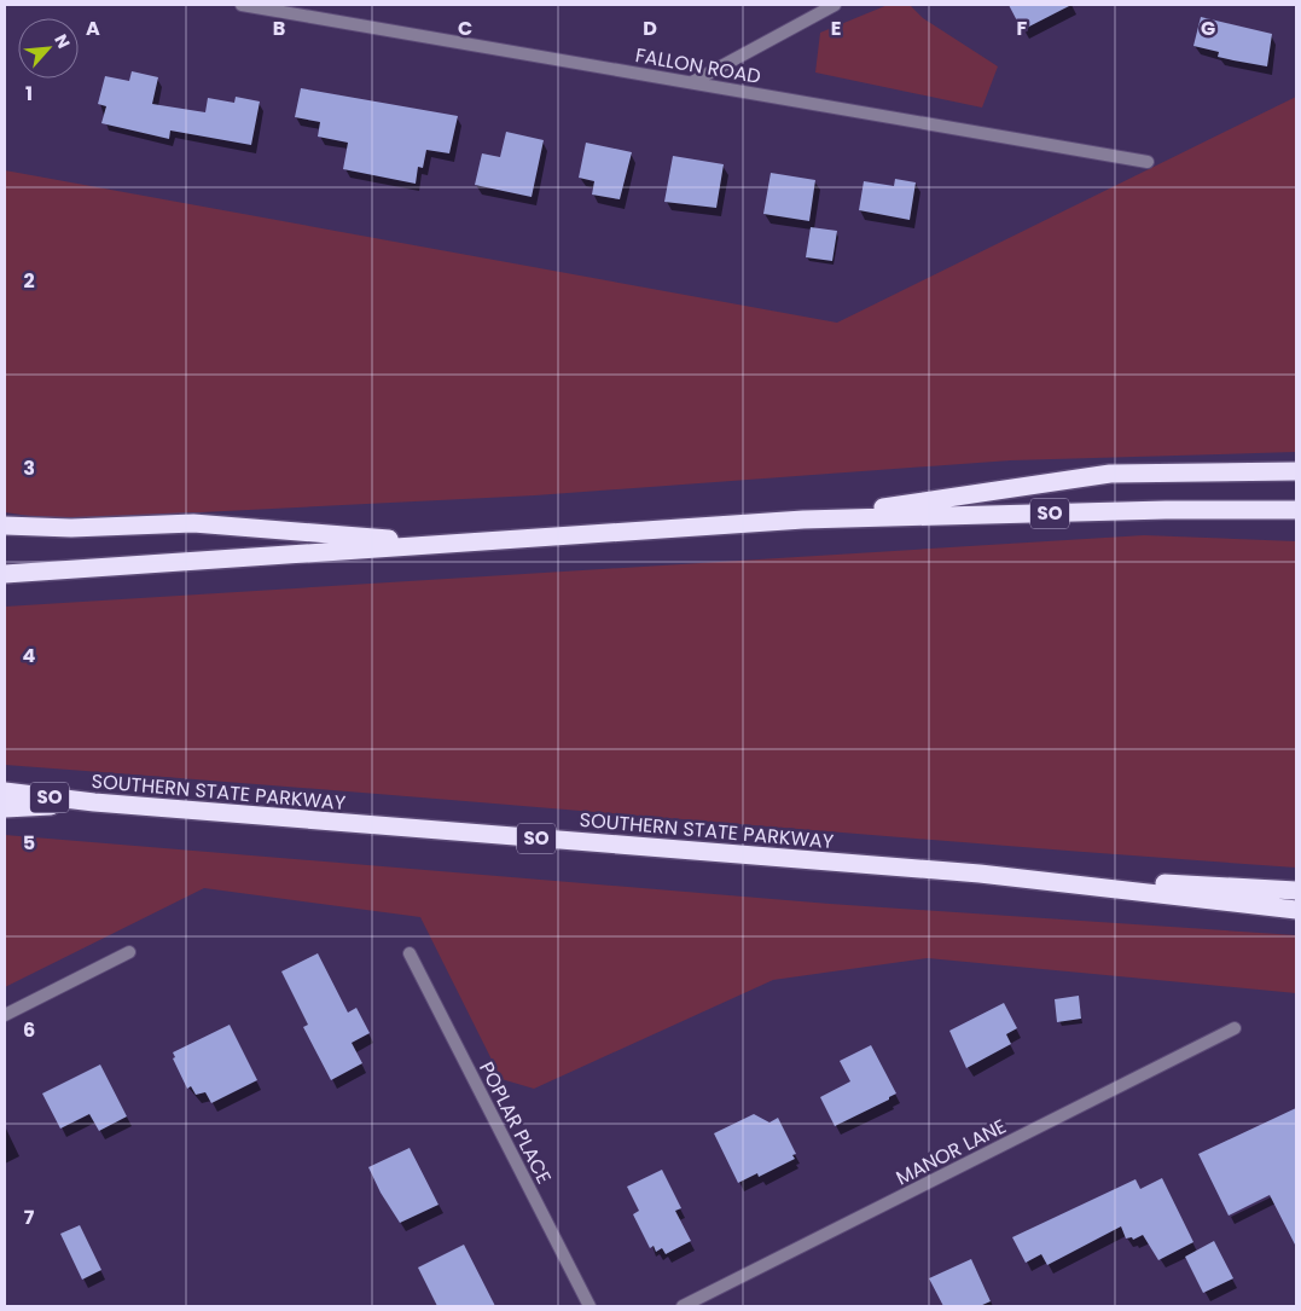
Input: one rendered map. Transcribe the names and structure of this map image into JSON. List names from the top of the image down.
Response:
{
  "streets": {
    "highway": ["SO", "SOUTHERN STATE PARKWAY"],
    "street": ["FALLON ROAD", "POPLAR PLACE", "MANOR LANE"]
  },
  "north": "top right",
  "grid": {
    "columns": [
      "A",
      "B",
      "C",
      "D",
      "E",
      "F",
      "G"
    ],
    "rows": [
      "1",
      "2",
      "3",
      "4",
      "5",
      "6",
      "7"
    ]
  }
}
